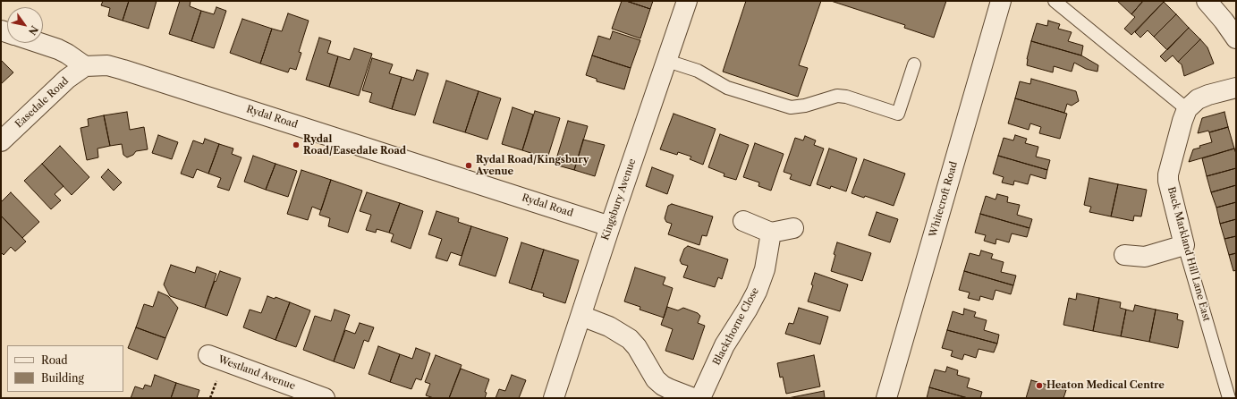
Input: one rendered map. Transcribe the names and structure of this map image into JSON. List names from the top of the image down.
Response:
{
  "streets": {
    "street": [
      "Easedale Road",
      "Rydal Road",
      "Kingsbury Avenue",
      "Whitecroft Road",
      "Back Markland Hill Lane East",
      "Blackthorne Close",
      "Westland Avenue"
    ]
  },
  "crossings": [
    ["Easedale Road", "Rydal Road"],
    ["Rydal Road", "Kingsbury Avenue"]
  ],
  "places": ["Rydal Road/Easedale Road", "Rydal Road/Kingsbury Avenue", "Heaton Medical Centre"],
  "legend": ["Road", "Building"],
  "north": "bottom right"
}
